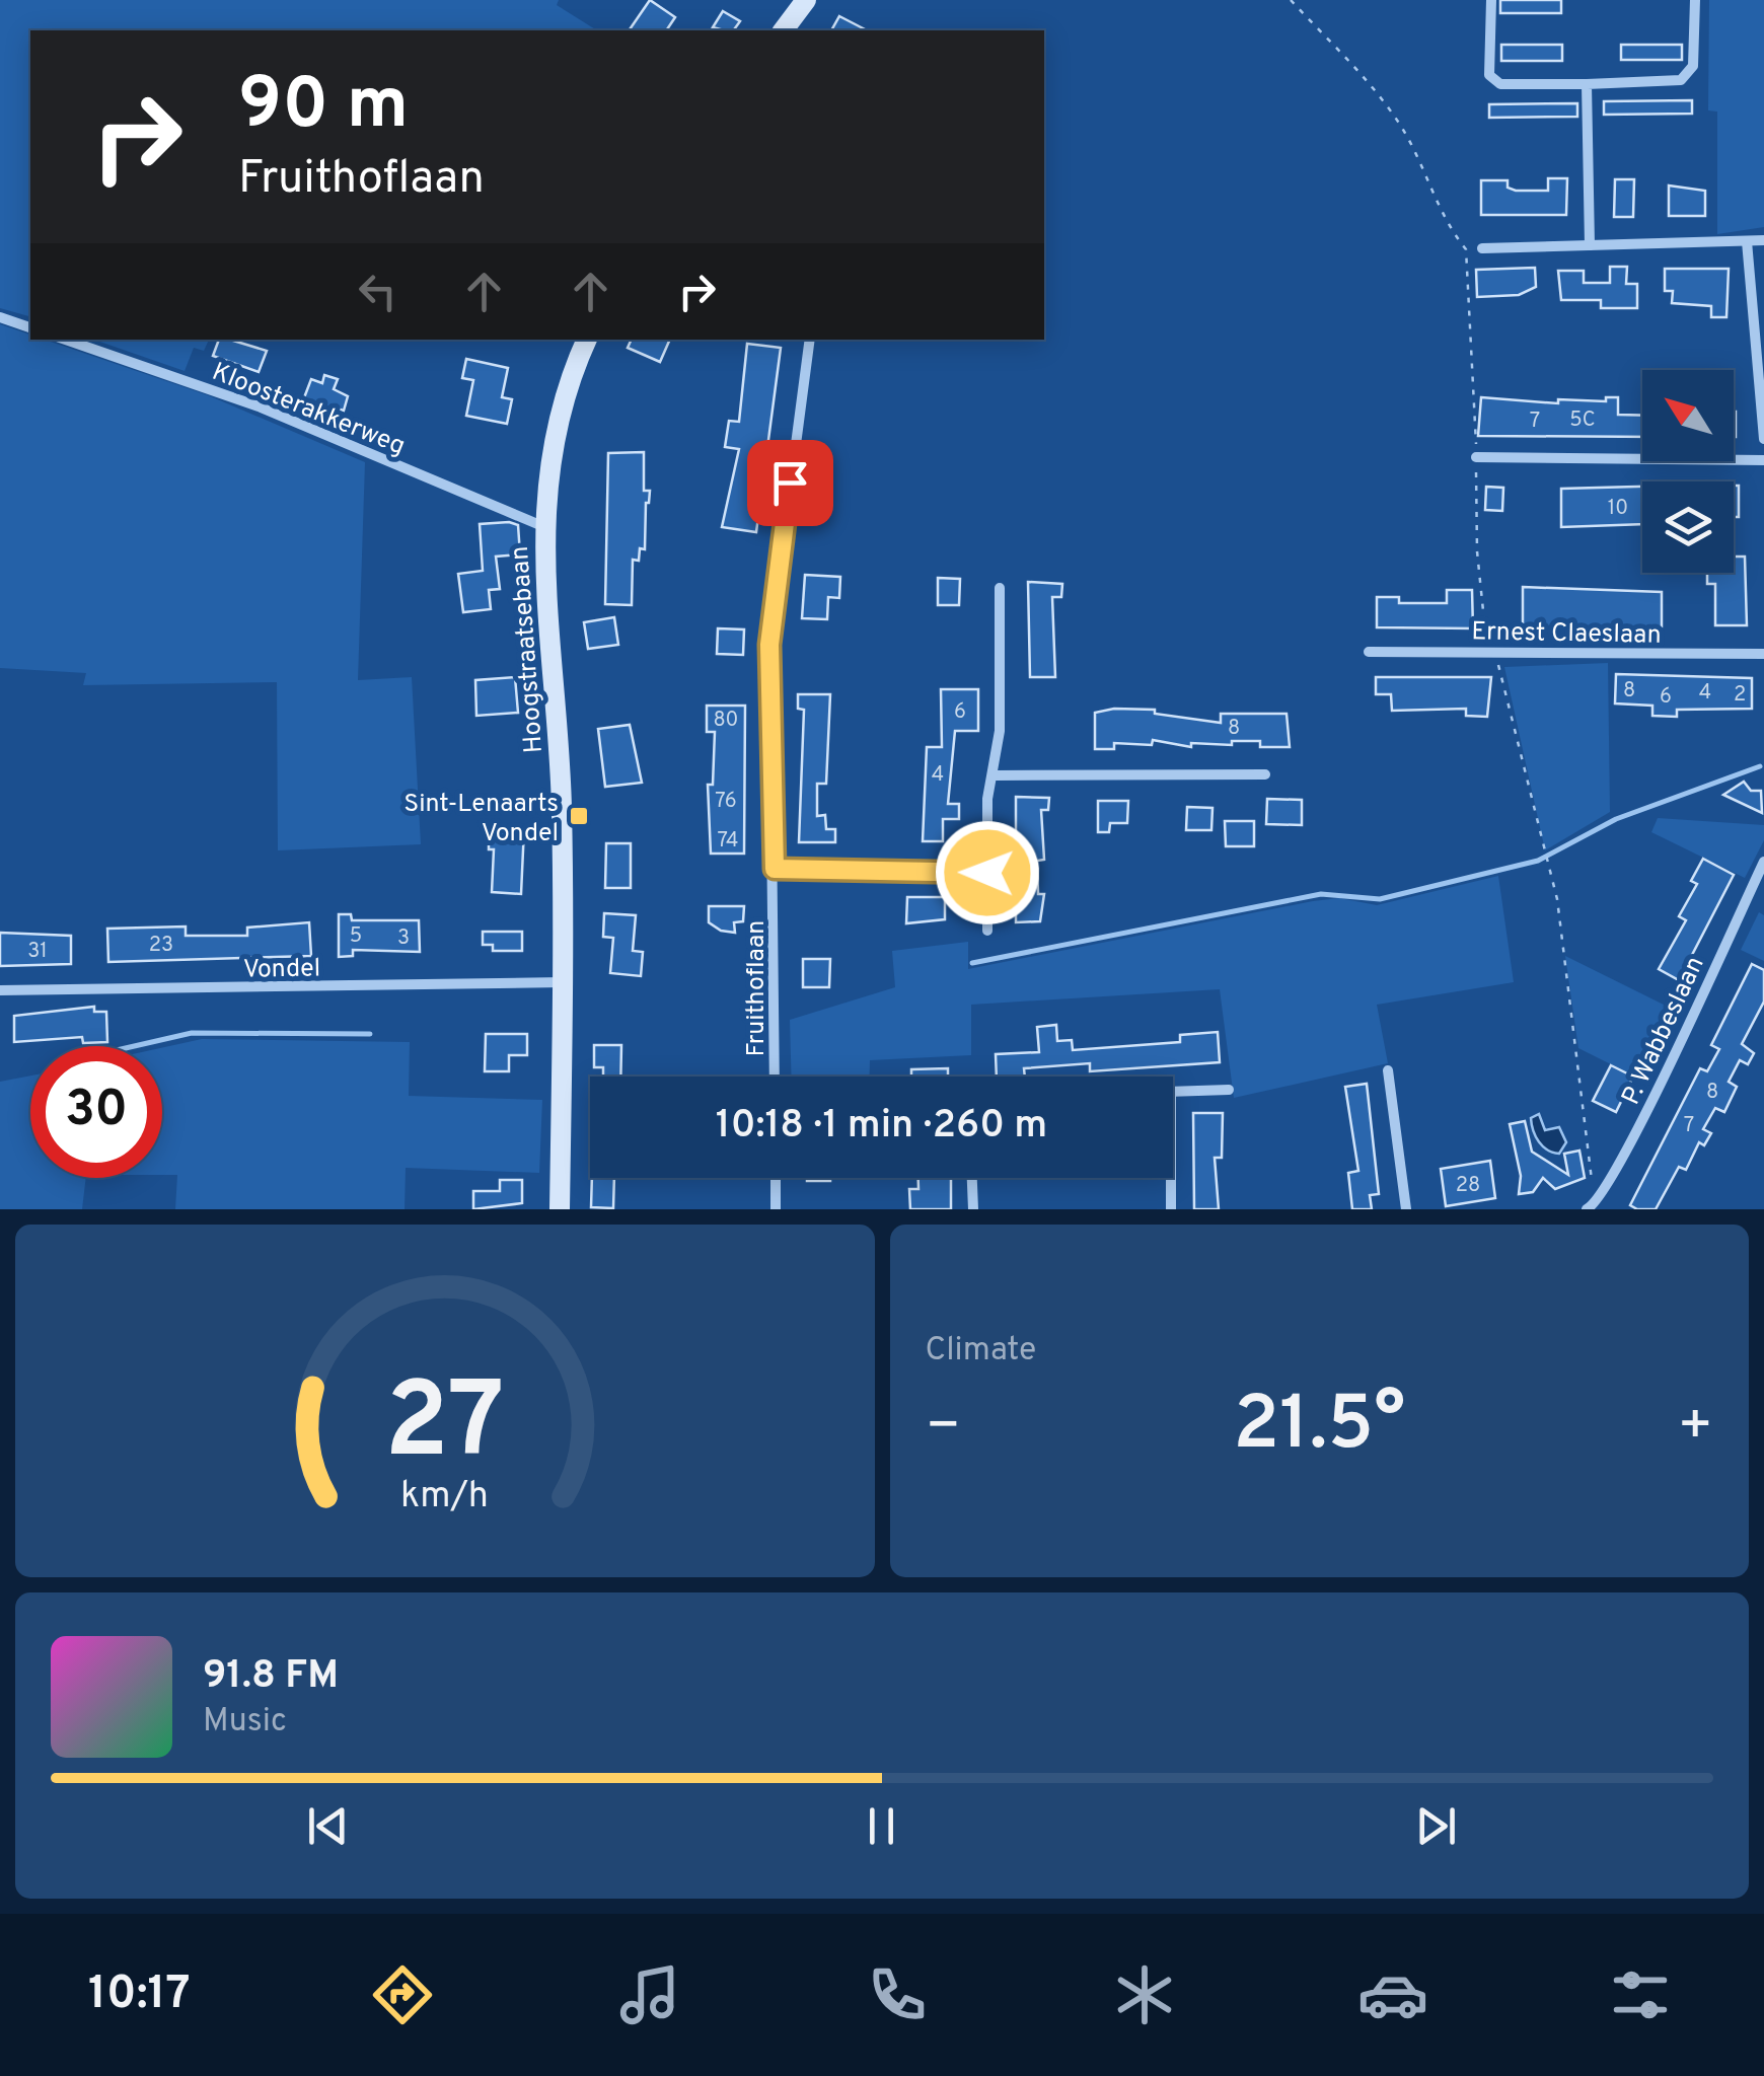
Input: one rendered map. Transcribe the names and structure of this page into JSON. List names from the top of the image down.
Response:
{
  "streets": {
    "main road": ["Hoogstraatsebaan"],
    "street": [
      "Kloosterakkerweg",
      "Ernest Claeslaan",
      "Vondel",
      "Fruithoflaan",
      "P. Wabbeslaan"
    ]
  },
  "crossings": [
    ["Kloosterakkerweg", "Hoogstraatsebaan"],
    ["Hoogstraatsebaan", "Vondel"]
  ],
  "places": {
    "transit": ["Sint-Lenaarts Vondel"]
  },
  "house_numbers": [
    "5C",
    "7",
    "10",
    "8",
    "4",
    "2",
    "6",
    "6",
    "80",
    "8",
    "4",
    "76",
    "74",
    "5",
    "3",
    "23",
    "31",
    "8",
    "7",
    "28"
  ],
  "north": "top left",
  "page": {
    "turn": ["90 m", "Fruithoflaan"],
    "limit": "30",
    "trip": "10:18 · 1 min · 260 m",
    "tile": "Climate",
    "heat": ["−", "21.5°", "+"],
    "song": ["91.8 FM", "Music"],
    "tabs": "10:17",
    "gauge": ["27", "km/h"]
  }
}
